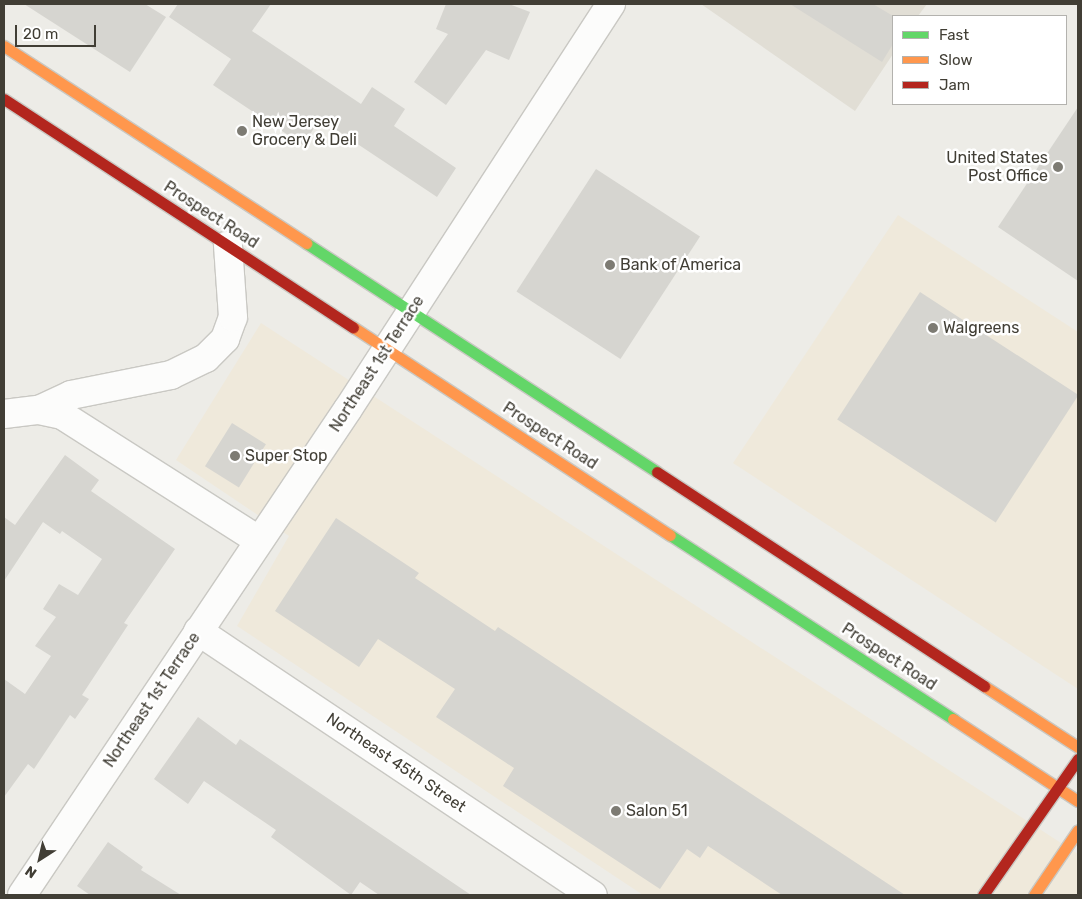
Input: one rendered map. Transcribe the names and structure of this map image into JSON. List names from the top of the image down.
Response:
{
  "streets": {
    "main road": ["Prospect Road"],
    "street": ["Northeast 1st Terrace", "Northeast 45th Street"]
  },
  "crossings": [
    ["Prospect Road", "Northeast 1st Terrace"],
    ["Northeast 1st Terrace", "Northeast 45th Street"]
  ],
  "places": [
    "New Jersey Grocery & Deli",
    "United States Post Office",
    "Bank of America",
    "Walgreens",
    "Super Stop",
    "Salon 51"
  ],
  "legend": ["Fast", "Slow", "Jam"],
  "scale_bar": "20 m",
  "north": "bottom left"
}
